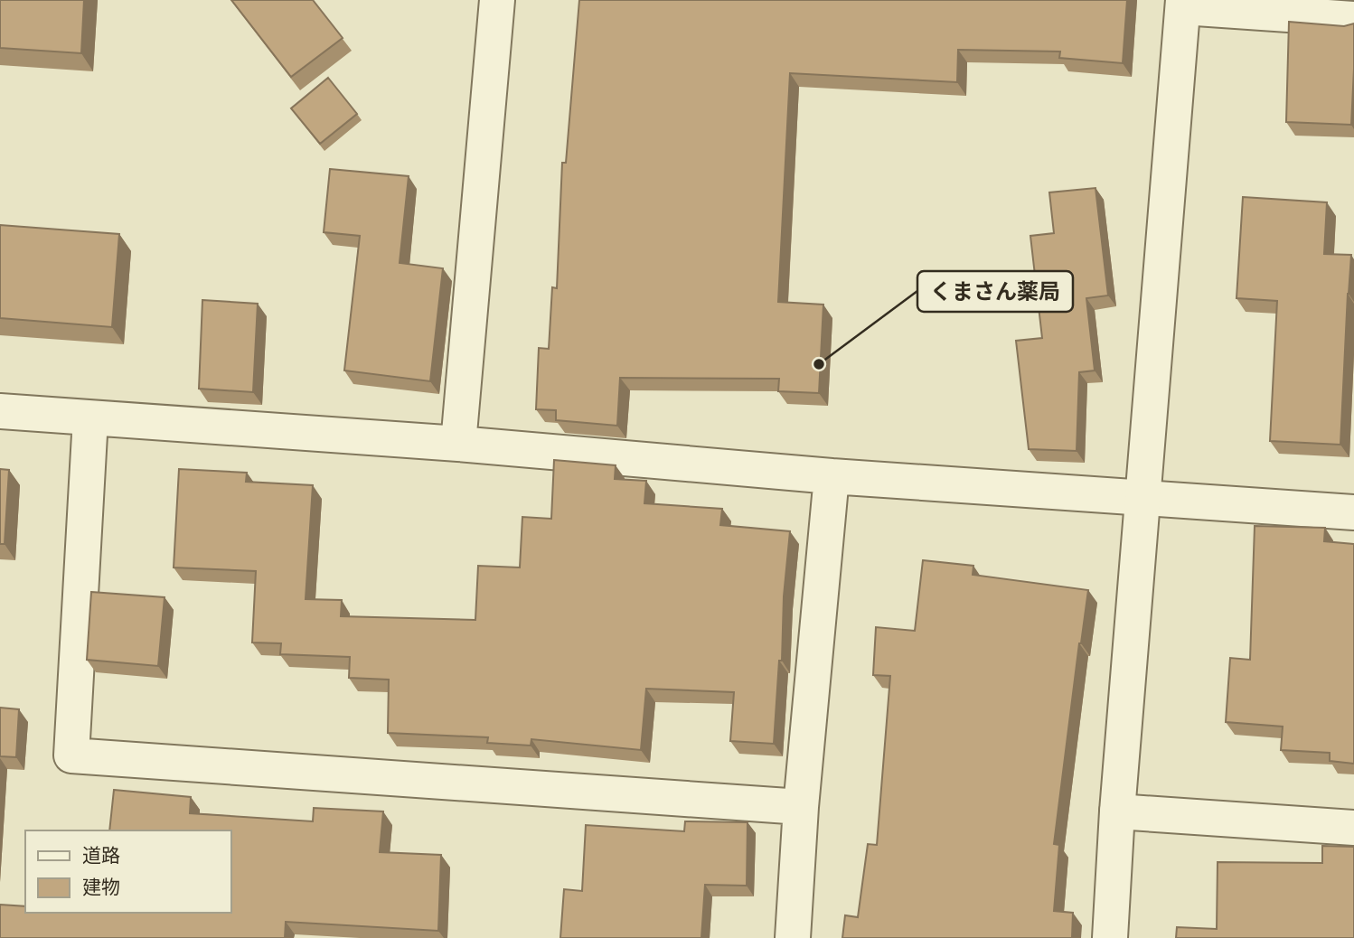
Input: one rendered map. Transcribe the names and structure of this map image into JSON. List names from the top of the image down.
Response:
{
  "places": ["くまさん薬局"],
  "legend": ["道路", "建物"]
}
